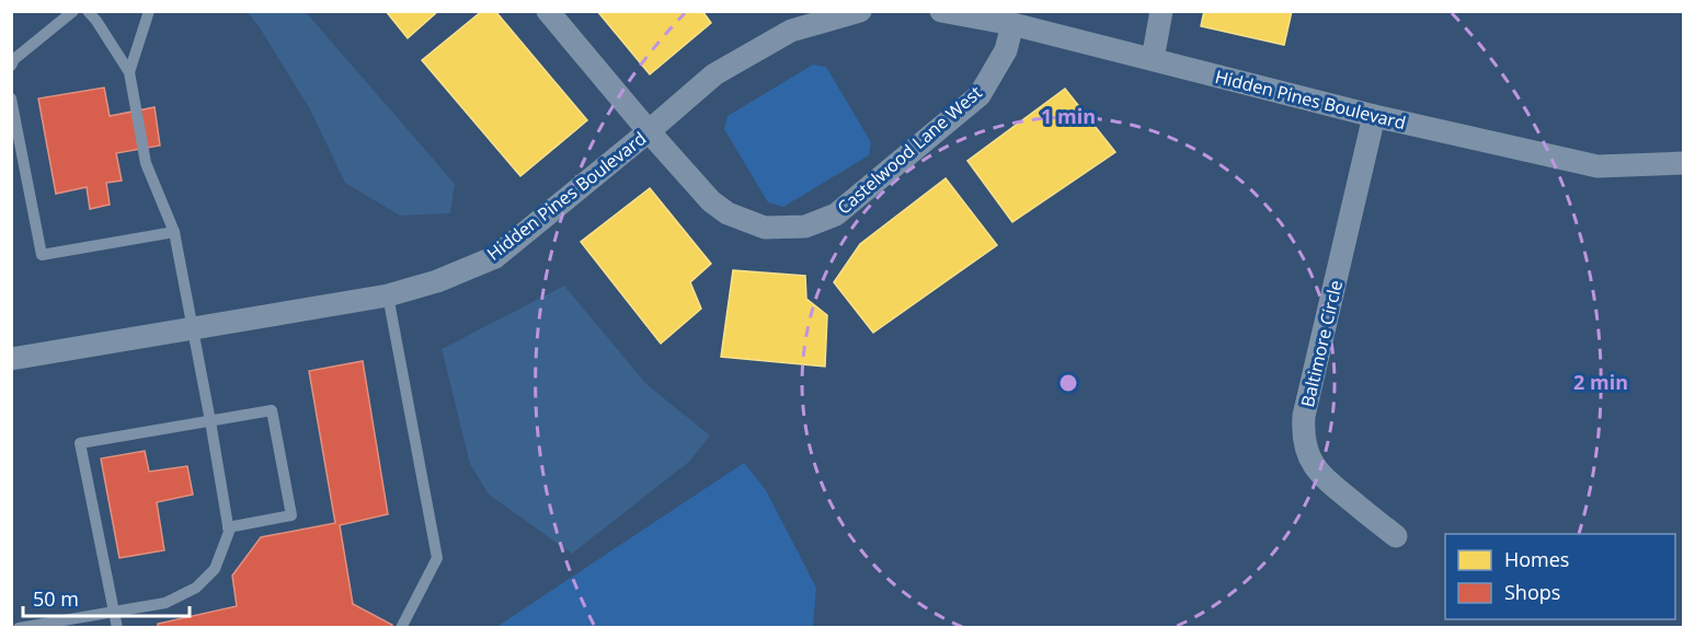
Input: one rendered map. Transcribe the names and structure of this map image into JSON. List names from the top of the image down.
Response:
{
  "streets": {
    "street": ["Hidden Pines Boulevard", "Castelwood Lane West", "Baltimore Circle"]
  },
  "crossings": [
    ["Hidden Pines Boulevard", "Castelwood Lane West"],
    ["Hidden Pines Boulevard", "Baltimore Circle"]
  ],
  "legend": ["Homes", "Shops"],
  "scale_bar": "50 m",
  "rings": ["1 min", "2 min"]
}
